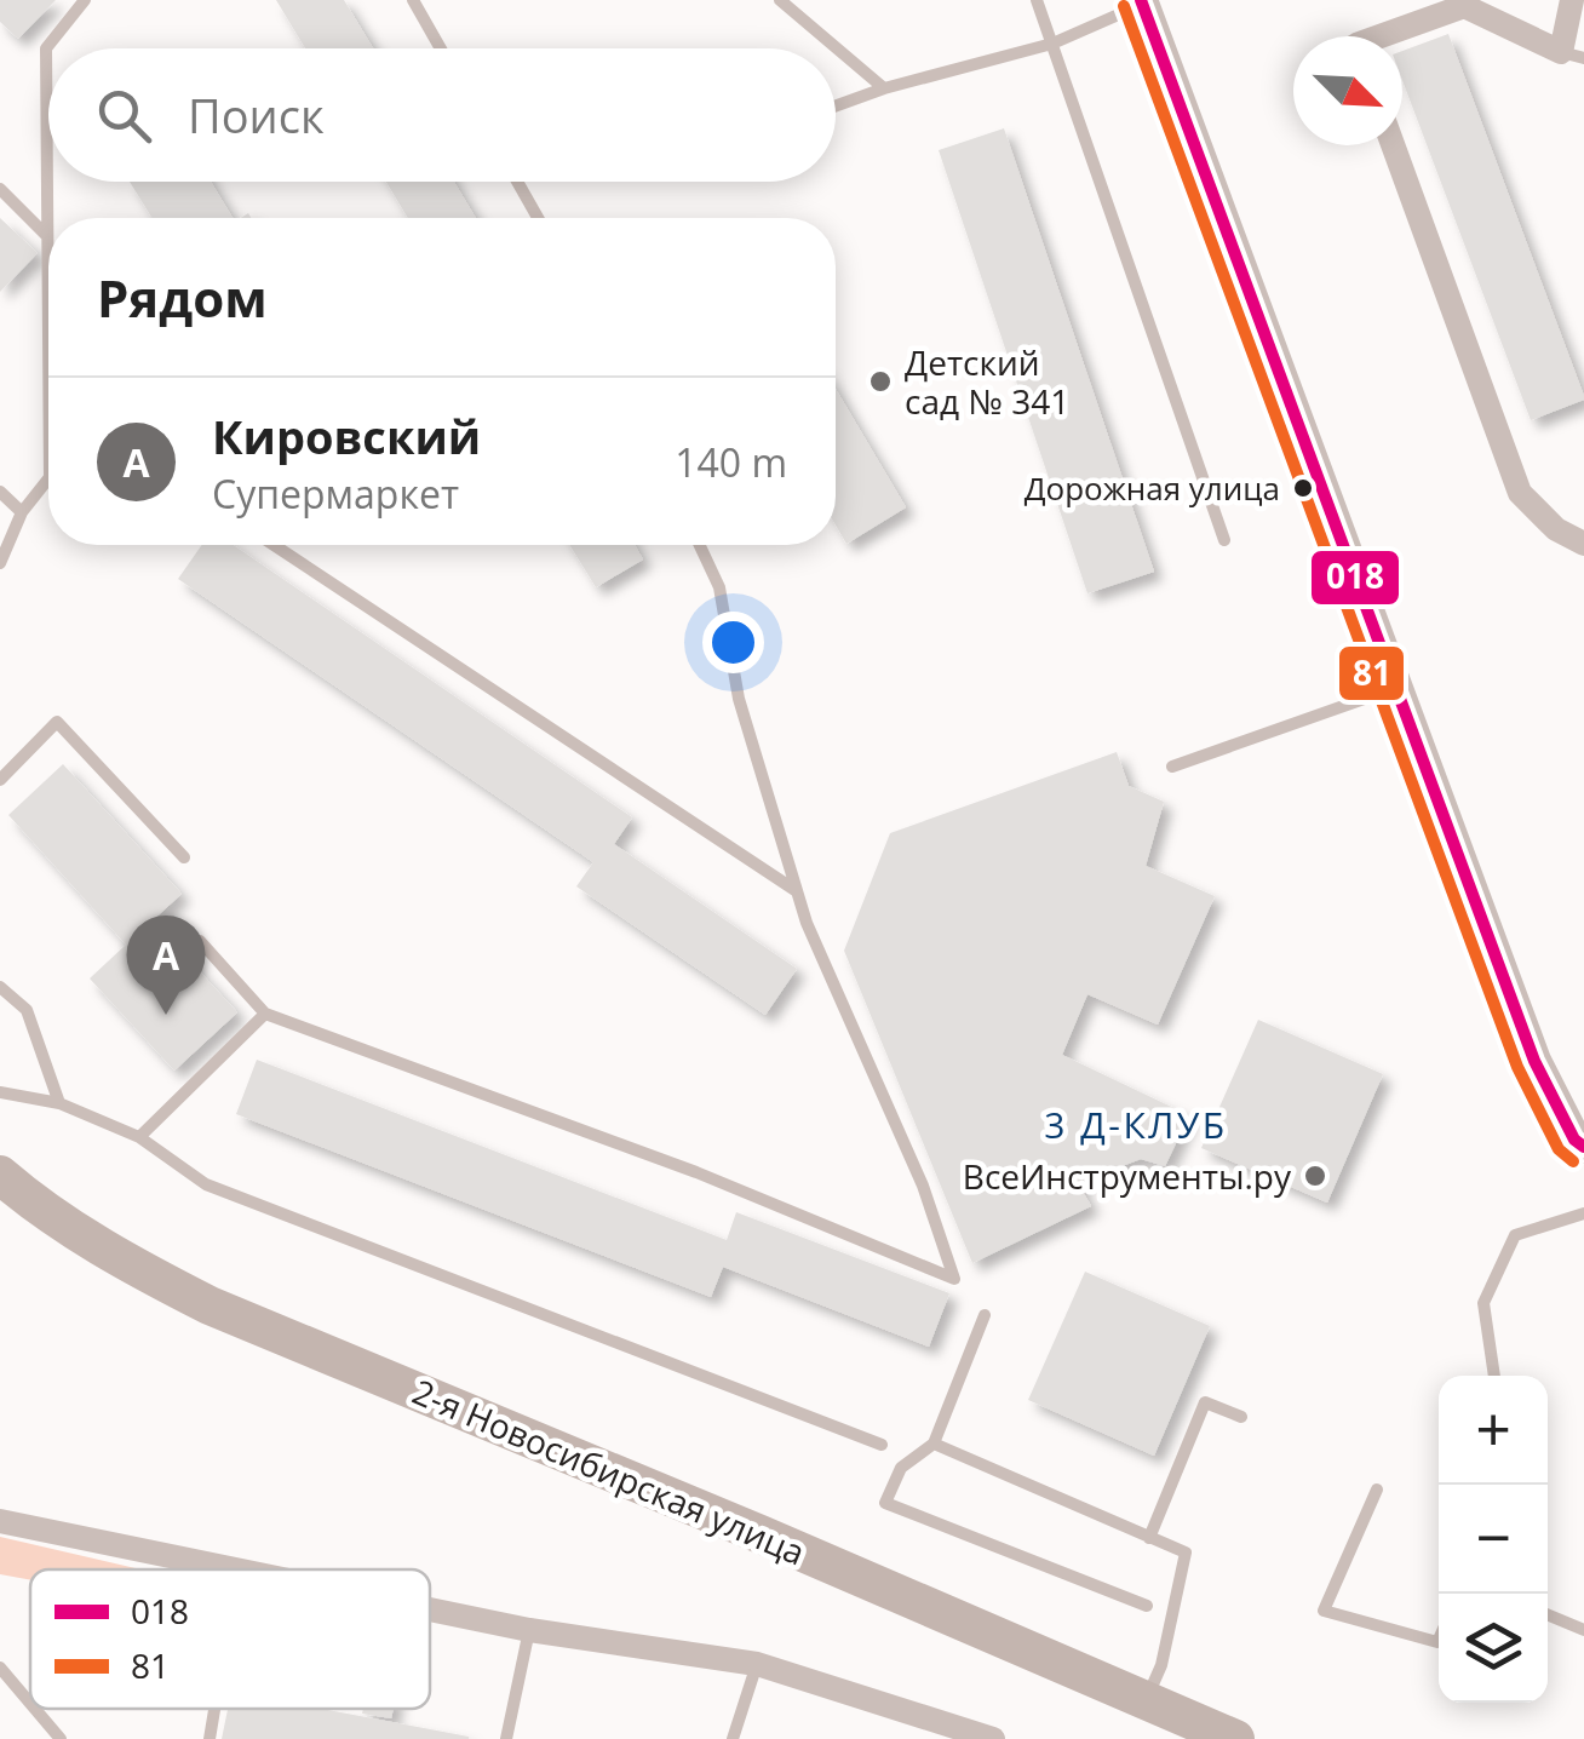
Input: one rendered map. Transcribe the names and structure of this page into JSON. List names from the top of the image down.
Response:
{
  "streets": {
    "main road": ["2-я Новосибирская улица"]
  },
  "districts": ["3 Д-КЛУБ"],
  "places": ["Детский сад № 341", "Дорожная улица", "ВсеИнструменты.ру"],
  "lines": ["transit line 018", "transit line 81"],
  "legend": ["018", "81"],
  "north": "bottom right",
  "page": {
    "search": "Поиск",
    "heading": "Рядом",
    "list": [
      {
        "mark": "A",
        "name": "Кировский",
        "note": "Супермаркет",
        "value": "140 m"
      }
    ],
    "pins": "A",
    "map_buttons": ["+", "−"]
  }
}
